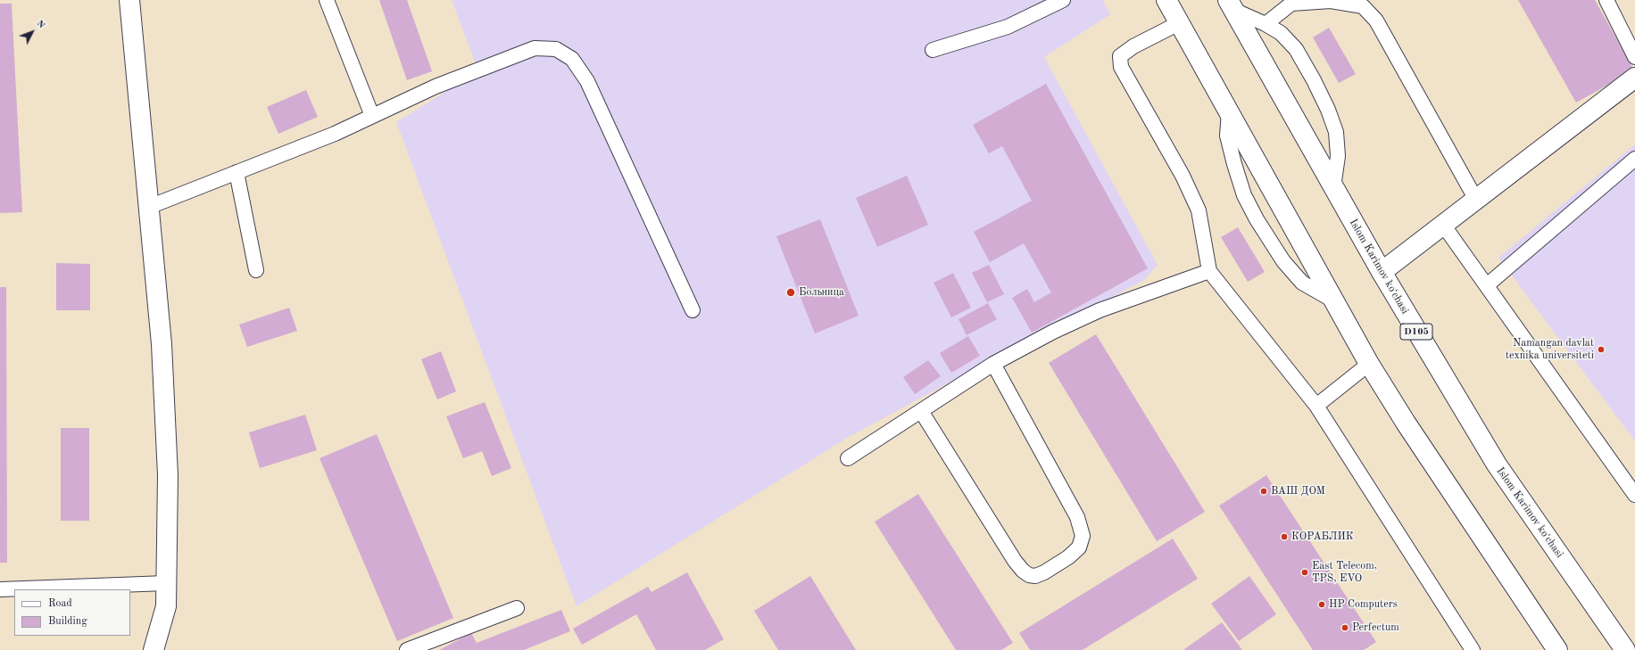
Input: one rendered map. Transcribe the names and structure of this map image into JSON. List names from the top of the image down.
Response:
{
  "streets": {
    "main road": ["Islom Karimov koʻchasi", "D105"]
  },
  "places": [
    "Больница",
    "Namangan davlat texnika universiteti",
    "ВАШ ДОМ",
    "КОРАБЛИК",
    "East Telecom, TPS, EVO",
    "HP Computers",
    "Perfectum"
  ],
  "legend": ["Road", "Building"],
  "north": "top right"
}
